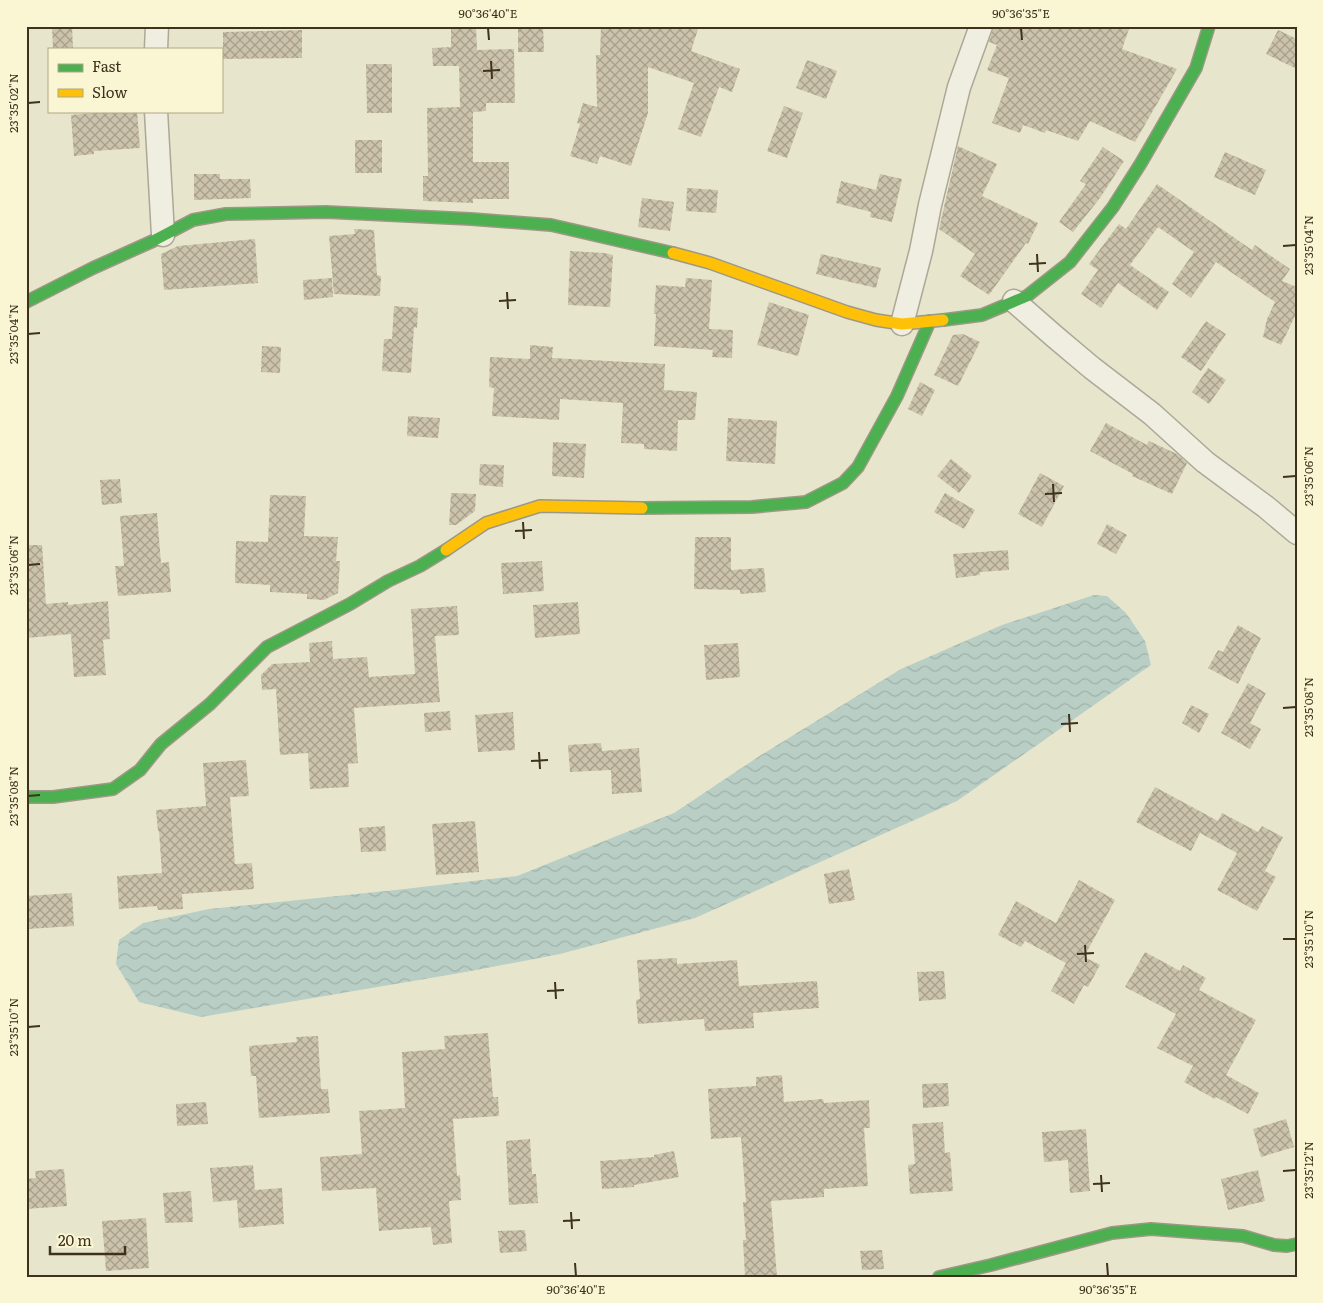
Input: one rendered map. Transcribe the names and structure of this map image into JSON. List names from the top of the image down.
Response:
{
  "legend": ["Fast", "Slow"],
  "scale_bar": "20 m",
  "coordinates": [
    "90°36'40\"E",
    "90°36'35\"E",
    "23°35'02\"N",
    "23°35'04\"N",
    "23°35'06\"N",
    "23°35'08\"N",
    "23°35'10\"N",
    "23°35'12\"N"
  ]
}
